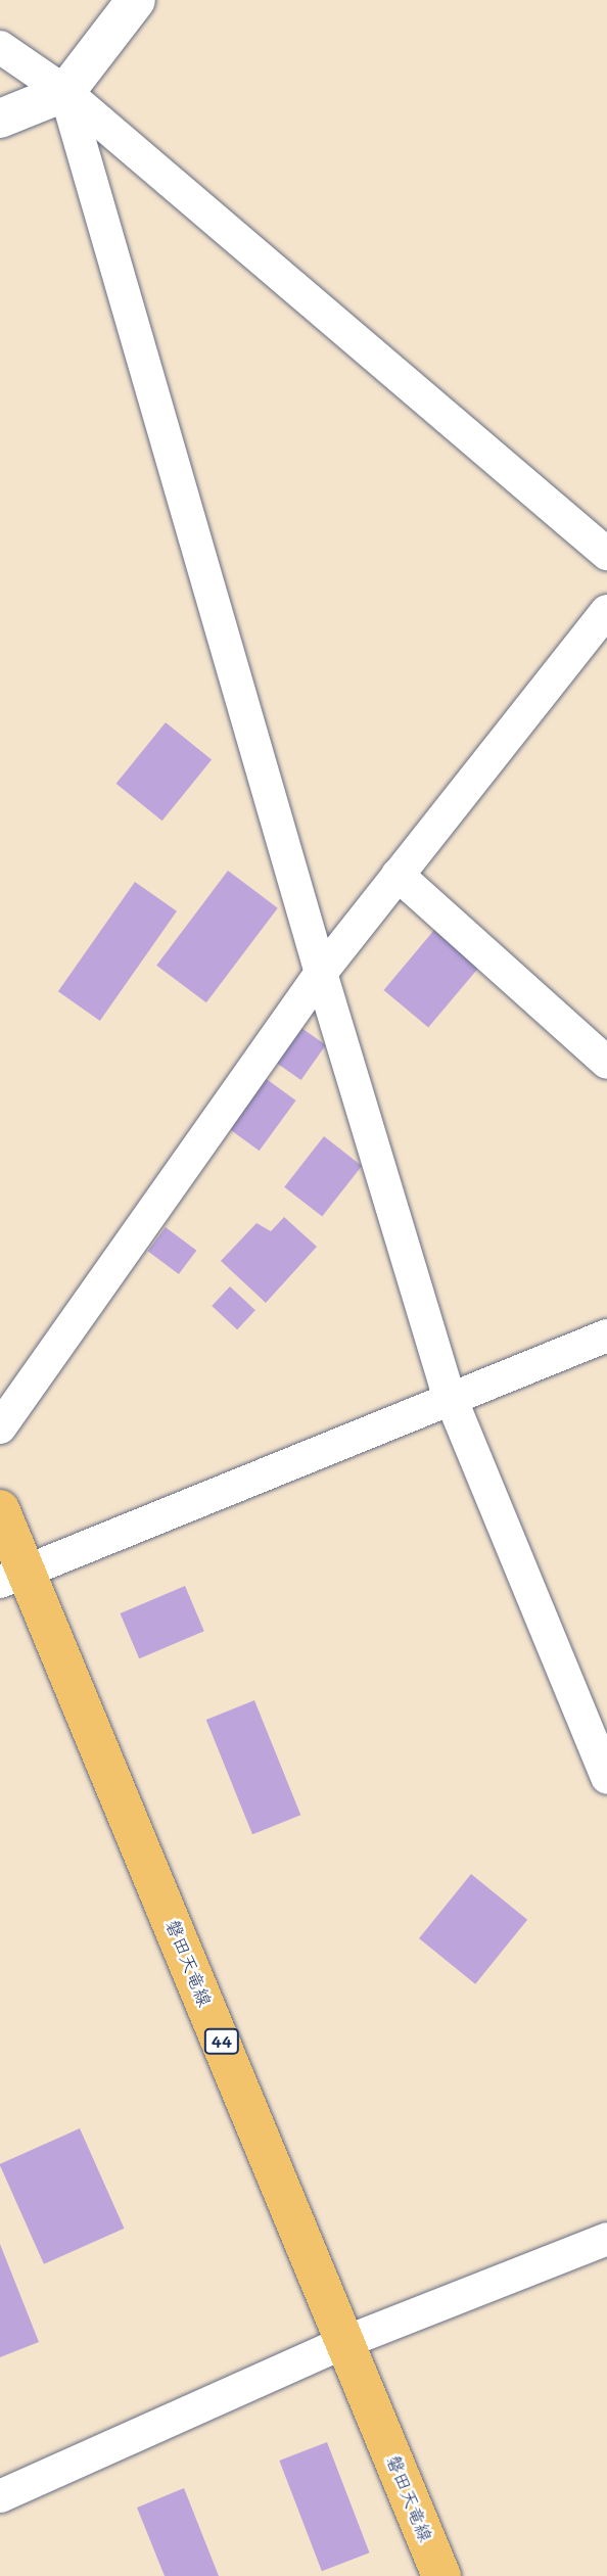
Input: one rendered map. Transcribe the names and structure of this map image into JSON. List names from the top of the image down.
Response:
{
  "streets": {
    "main road": ["磐田天竜線", "44"]
  }
}
